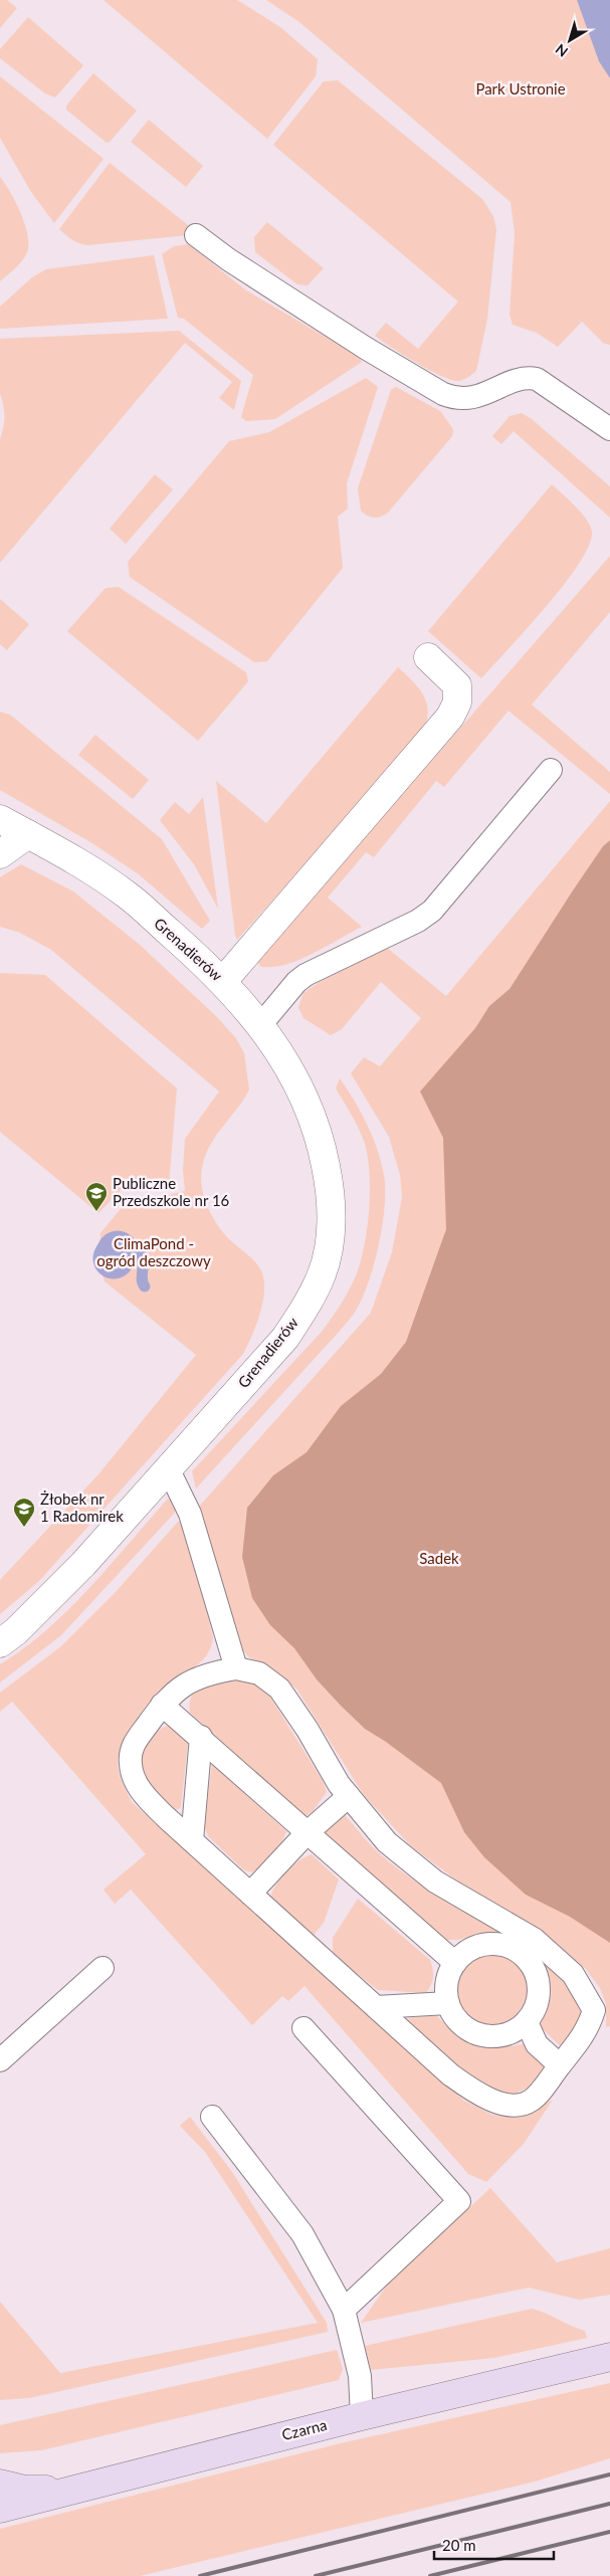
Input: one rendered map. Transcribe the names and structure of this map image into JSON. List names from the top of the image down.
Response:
{
  "streets": {
    "street": ["Grenadierów", "Czarna"]
  },
  "parks": ["Park Ustronie", "ClimaPond - ogród deszczowy", "Sadek"],
  "places": {
    "school or university": ["Publiczne Przedszkole nr 16", "Żłobek nr 1 Radomirek"]
  },
  "scale_bar": "20 m",
  "north": "bottom left"
}
